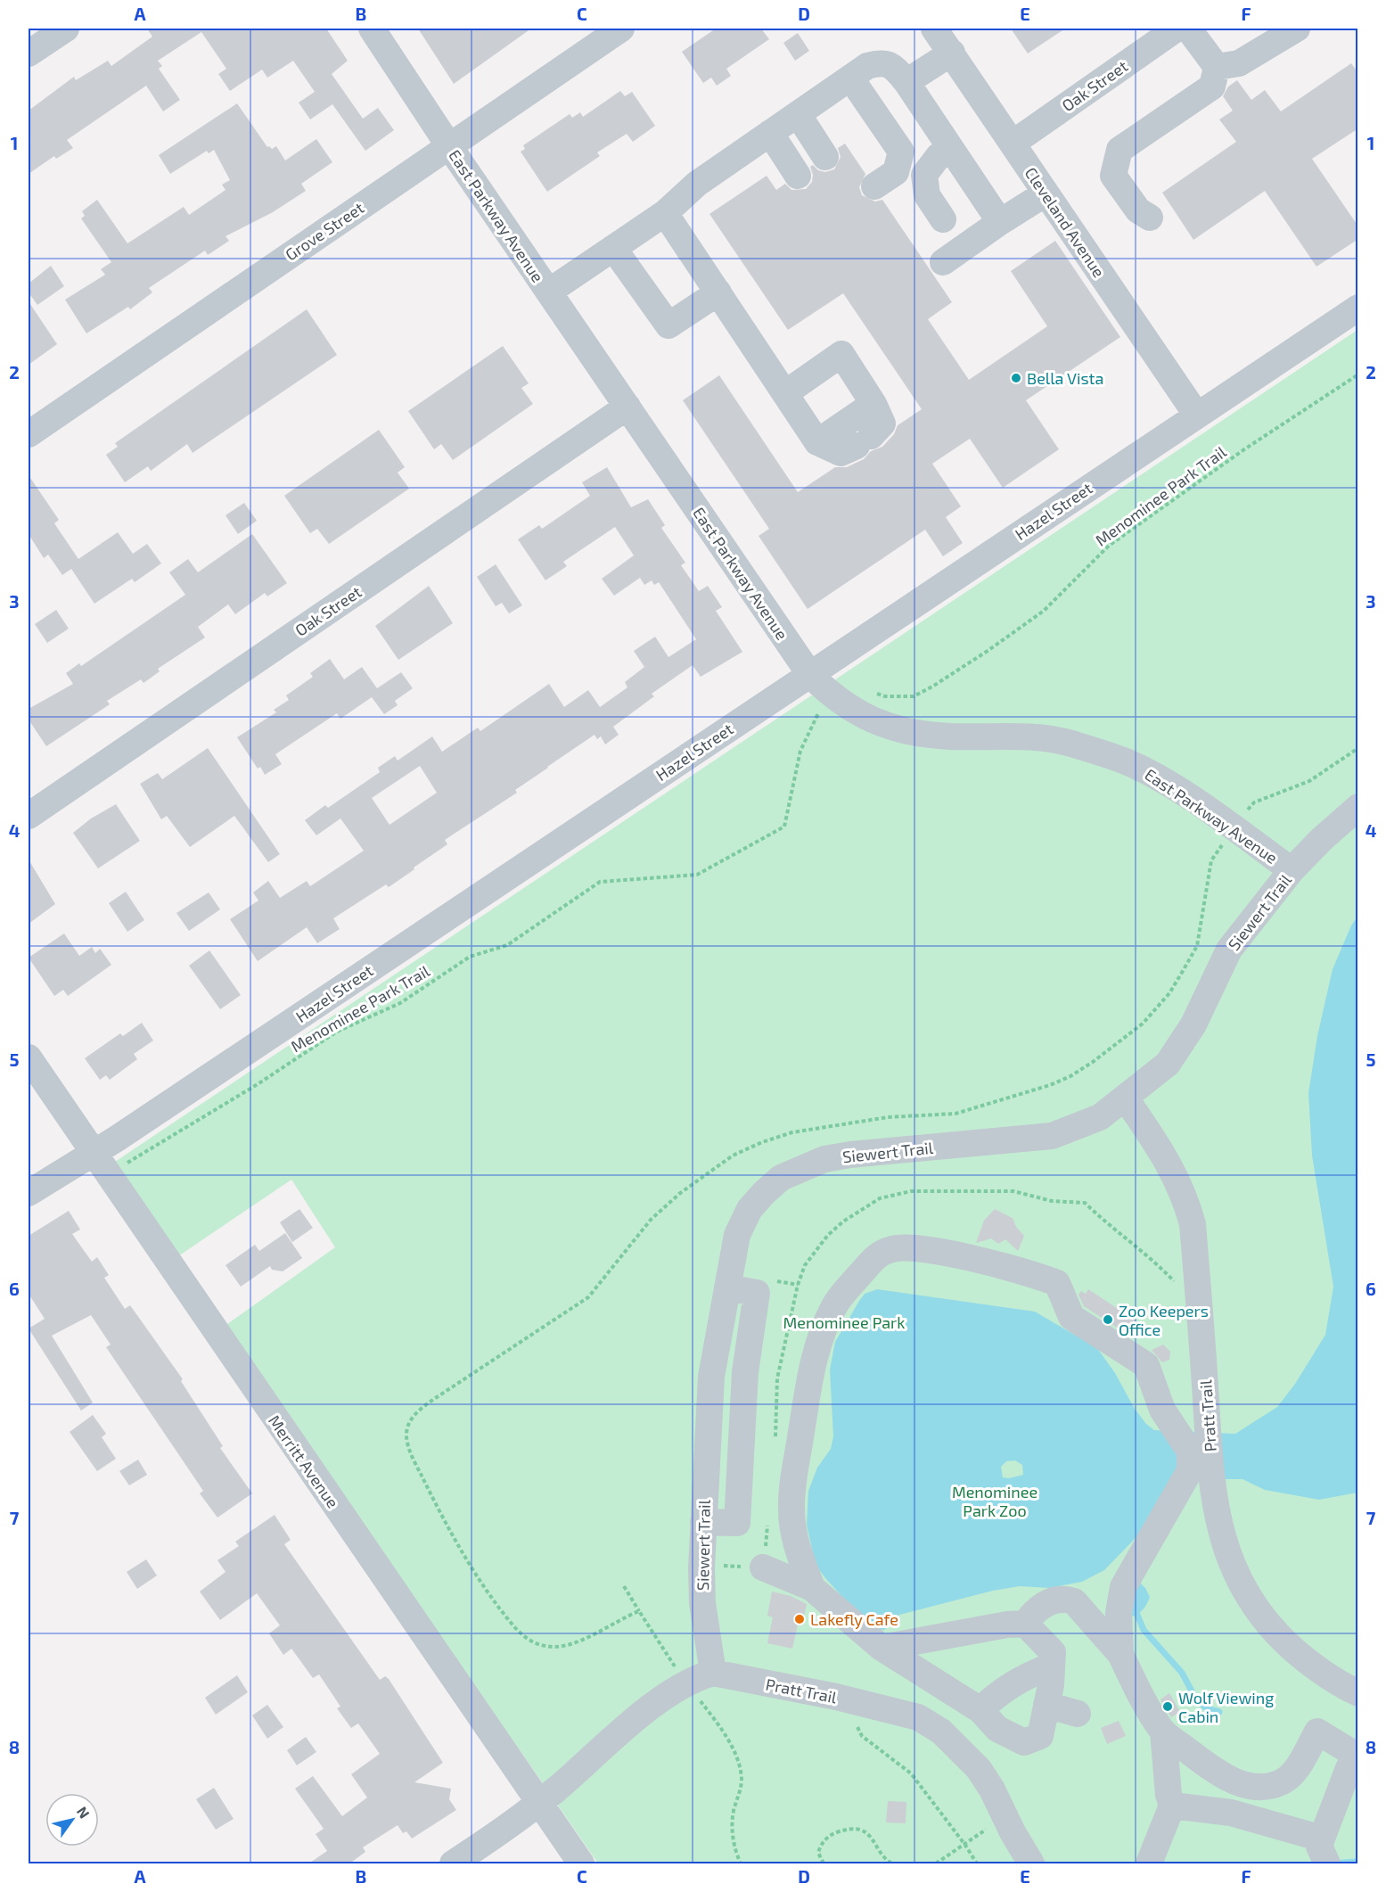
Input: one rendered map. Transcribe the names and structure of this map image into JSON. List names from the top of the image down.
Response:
{
  "streets": {
    "street": [
      "Oak Street",
      "East Parkway Avenue",
      "Cleveland Avenue",
      "Grove Street",
      "Hazel Street",
      "Siewert Trail",
      "Pratt Trail",
      "Merritt Avenue"
    ],
    "path": ["Menominee Park Trail"]
  },
  "crossings": [
    ["Oak Street", "East Parkway Avenue"],
    ["Oak Street", "Cleveland Avenue"],
    ["East Parkway Avenue", "Grove Street"],
    ["East Parkway Avenue", "Menominee Park Trail"],
    ["East Parkway Avenue", "Hazel Street"],
    ["East Parkway Avenue", "Siewert Trail"],
    ["Cleveland Avenue", "Hazel Street"],
    ["Hazel Street", "Merritt Avenue"],
    ["Siewert Trail", "Pratt Trail"]
  ],
  "parks": ["Menominee Park", "Menominee Park Zoo"],
  "places": [
    "Bella Vista",
    "Zoo Keepers Office",
    "Lakefly Cafe",
    "Wolf Viewing Cabin"
  ],
  "north": "top right",
  "grid": {
    "columns": [
      "A",
      "B",
      "C",
      "D",
      "E",
      "F"
    ],
    "rows": [
      "1",
      "2",
      "3",
      "4",
      "5",
      "6",
      "7",
      "8"
    ]
  }
}
